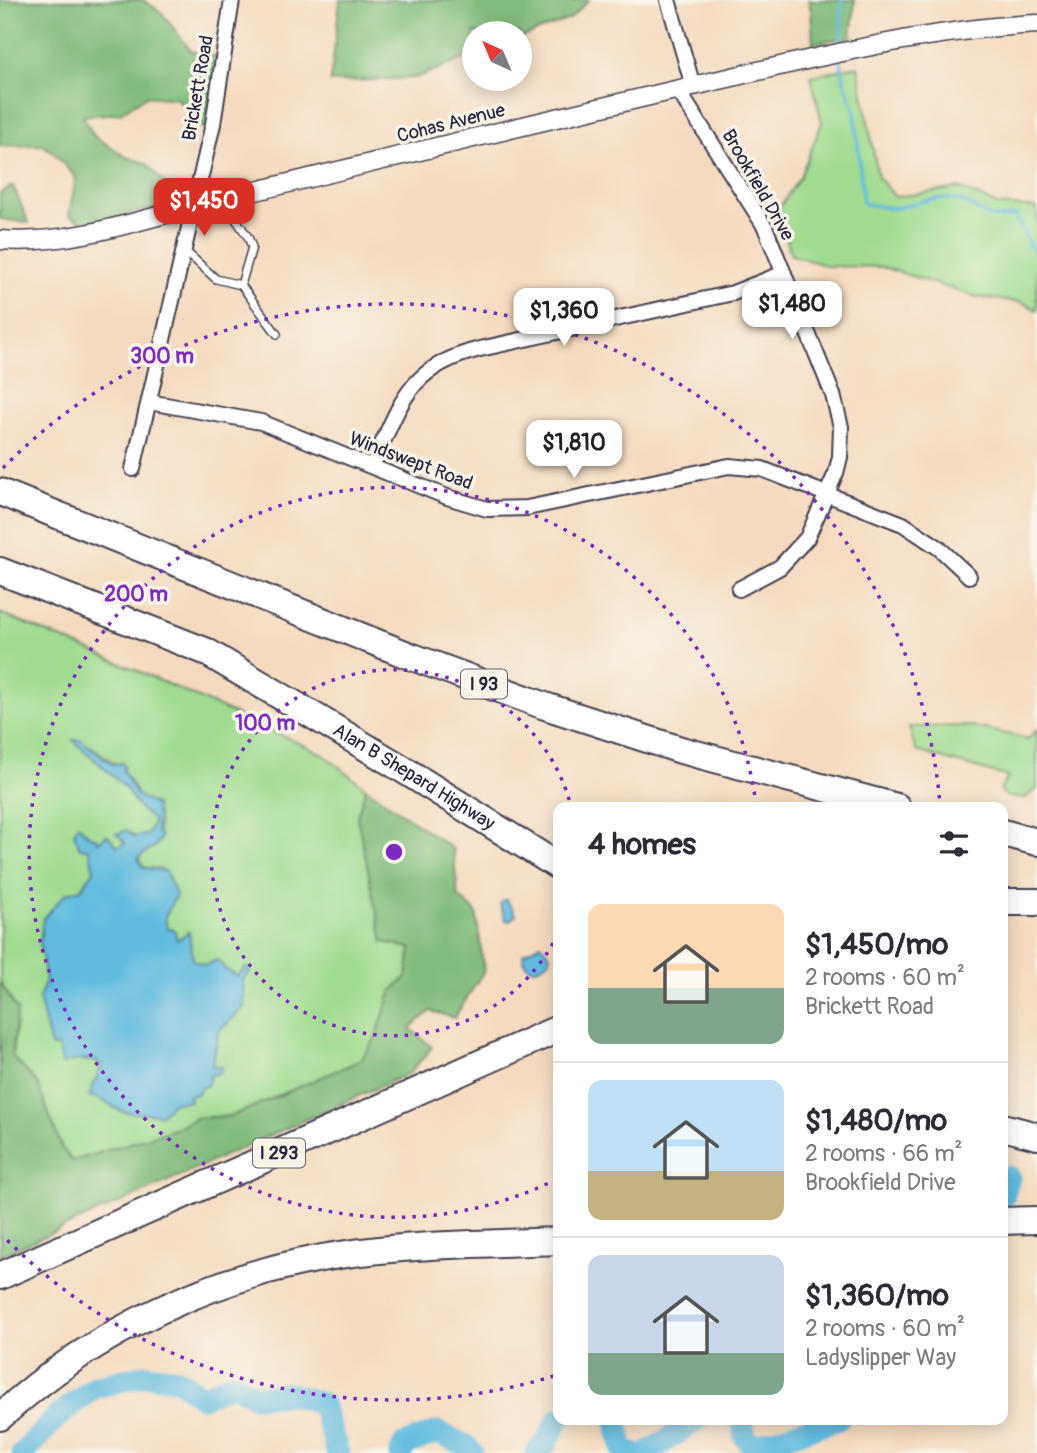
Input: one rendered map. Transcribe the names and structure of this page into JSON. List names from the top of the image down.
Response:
{
  "streets": {
    "highway": ["I 93", "Alan B Shepard Highway", "I 293"],
    "street": [
      "Brickett Road",
      "Cohas Avenue",
      "Brookfield Drive",
      "Windswept Road"
    ]
  },
  "crossings": [
    ["Brickett Road", "Cohas Avenue"],
    ["Brickett Road", "Windswept Road"],
    ["Cohas Avenue", "Brookfield Drive"],
    ["Brookfield Drive", "Windswept Road"]
  ],
  "north": "top left",
  "page": {
    "price": [
      "$1,450",
      "$1,480",
      "$1,360",
      "$1,810"
    ],
    "heading": "4 homes",
    "list": [
      {
        "name": "$1,450/mo",
        "note": "2 rooms · 60 m² · Brickett Road"
      },
      {
        "name": "$1,480/mo",
        "note": "2 rooms · 66 m² · Brookfield Drive"
      },
      {
        "name": "$1,360/mo",
        "note": "2 rooms · 60 m² · Ladyslipper Way"
      }
    ]
  },
  "rings": ["300 m", "200 m", "100 m"]
}
